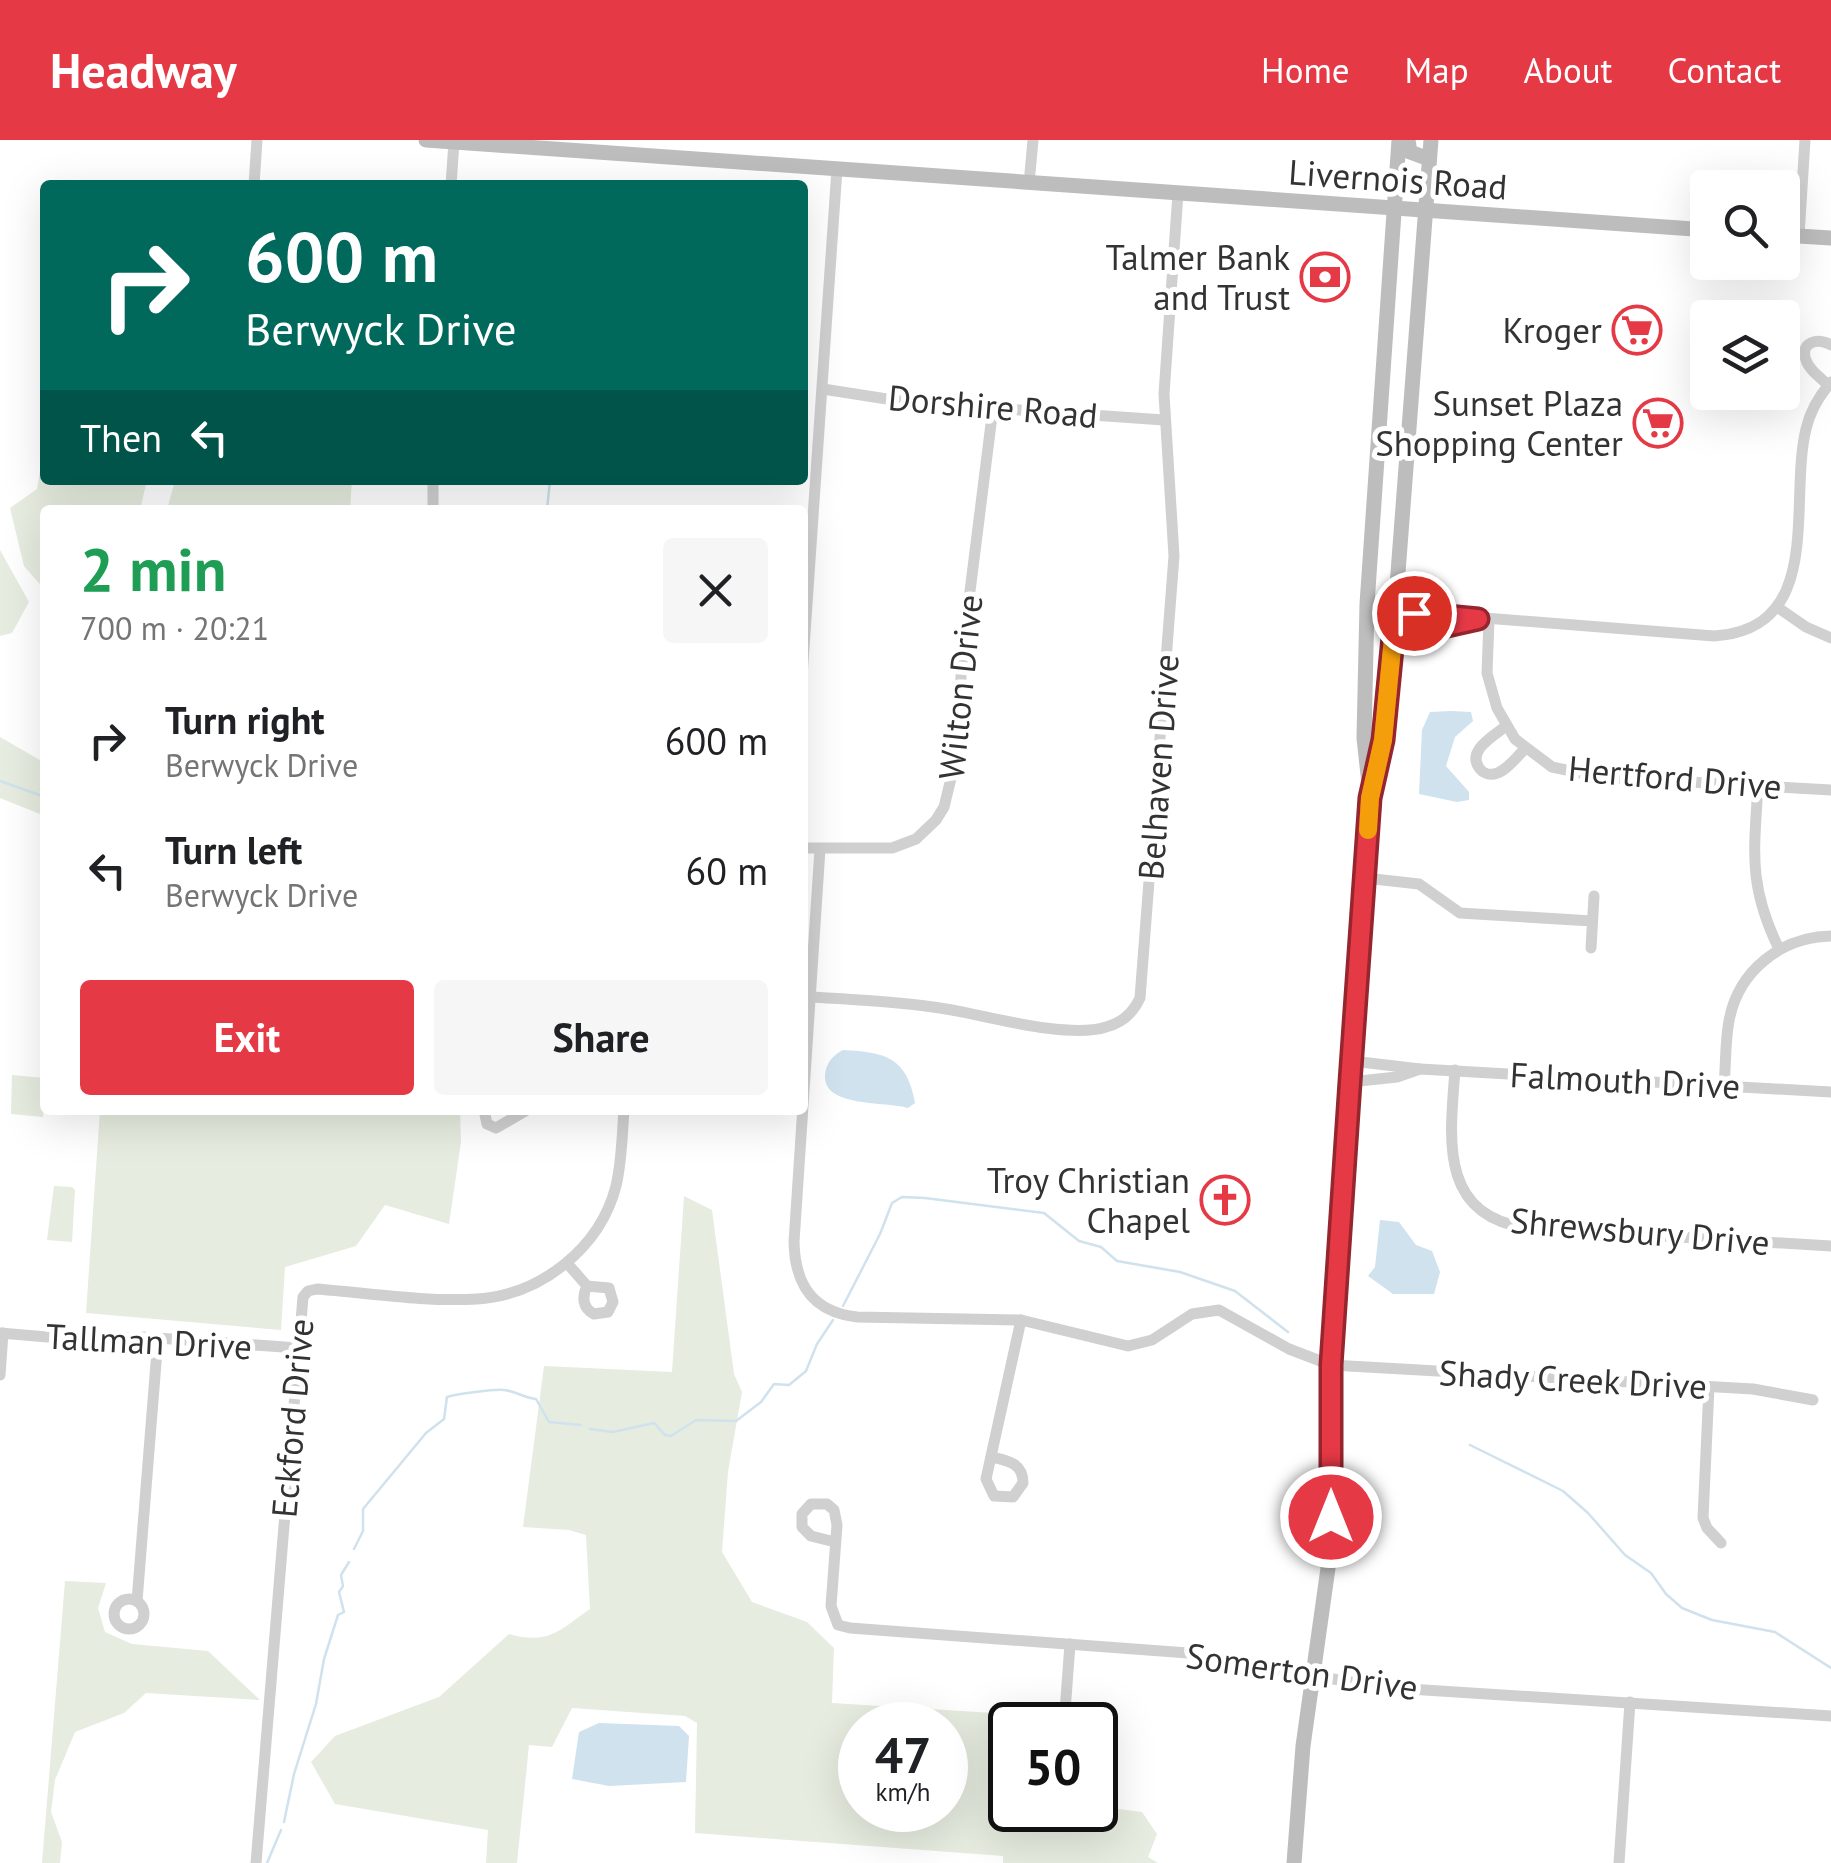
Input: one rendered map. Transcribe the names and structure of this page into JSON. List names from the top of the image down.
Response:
{
  "streets": {
    "main road": ["Livernois Road"],
    "street": [
      "Dorshire Road",
      "Wilton Drive",
      "Belhaven Drive",
      "Hertford Drive",
      "Falmouth Drive",
      "Shrewsbury Drive",
      "Tallman Drive",
      "Shady Creek Drive",
      "Eckford Drive",
      "Somerton Drive"
    ]
  },
  "crossings": [
    ["Livernois Road", "Belhaven Drive"],
    ["Dorshire Road", "Wilton Drive"],
    ["Dorshire Road", "Belhaven Drive"],
    ["Belhaven Drive", "Shady Creek Drive"],
    ["Falmouth Drive", "Shrewsbury Drive"],
    ["Tallman Drive", "Eckford Drive"]
  ],
  "places": {
    "bank": ["Talmer Bank and Trust"],
    "supermarket": ["Kroger", "Sunset Plaza Shopping Center"],
    "church": ["Troy Christian Chapel"]
  },
  "page": {
    "header": "Headway",
    "nav": [
      "Home",
      "Map",
      "About",
      "Contact"
    ],
    "turn": ["600 m", "Berwyck Drive"],
    "then": "Then",
    "heading": ["2 min", "700 m · 20:21"],
    "list": [
      {
        "name": "Turn right",
        "note": "Berwyck Drive",
        "value": "600 m"
      },
      {
        "name": "Turn left",
        "note": "Berwyck Drive",
        "value": "60 m"
      }
    ],
    "buttons": ["Exit", "Share"],
    "speed": "47 km/h",
    "limit": "50"
  }
}
